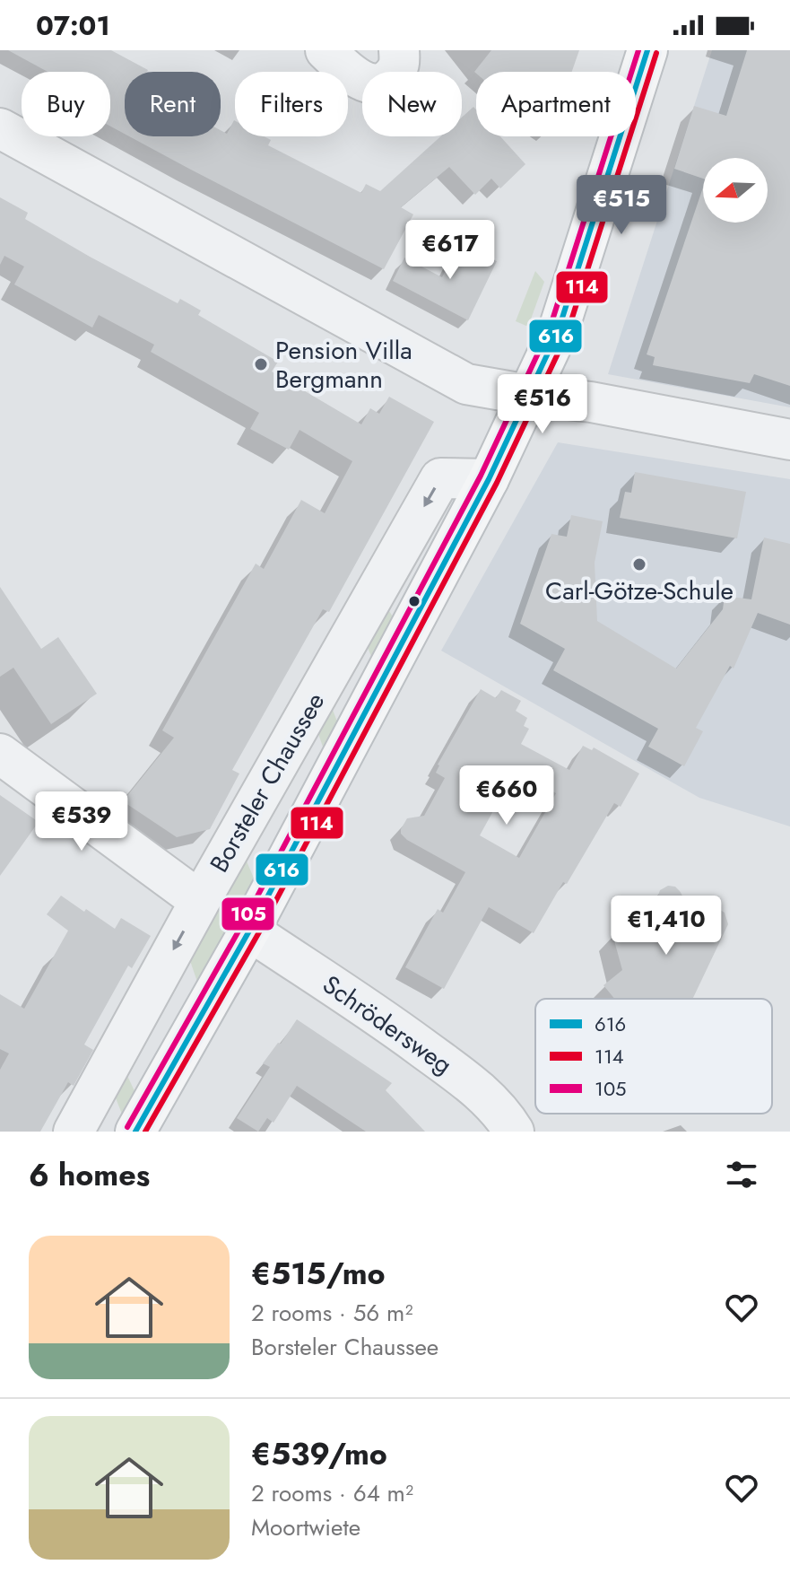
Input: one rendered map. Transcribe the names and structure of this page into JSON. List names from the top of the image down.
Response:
{
  "streets": {
    "main road": ["Borsteler Chaussee"],
    "street": ["Schrödersweg"]
  },
  "crossings": [
    ["Borsteler Chaussee", "Schrödersweg"]
  ],
  "places": ["Pension Villa Bergmann", "Carl-Götze-Schule"],
  "lines": ["transit line 616", "transit line 105", "transit line 114"],
  "legend": ["616", "114", "105"],
  "north": "left",
  "page": {
    "status": "07:01",
    "chip": [
      "Buy",
      "Rent",
      "Filters",
      "New",
      "Apartment"
    ],
    "price": [
      "€515",
      "€617",
      "€516",
      "€660",
      "€539",
      "€1,410"
    ],
    "heading": "6 homes",
    "list": [
      {
        "name": "€515/mo",
        "note": "2 rooms · 56 m² · Borsteler Chaussee"
      },
      {
        "name": "€539/mo",
        "note": "2 rooms · 64 m² · Moortwiete"
      }
    ]
  }
}
